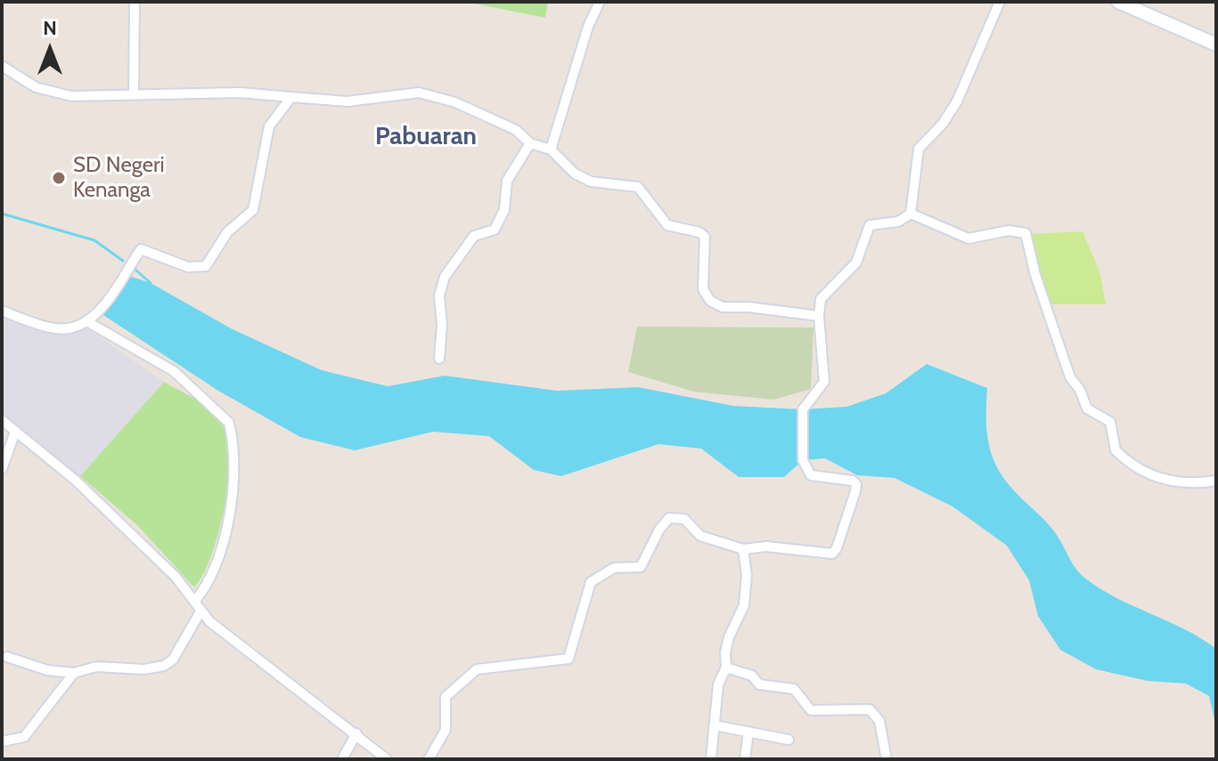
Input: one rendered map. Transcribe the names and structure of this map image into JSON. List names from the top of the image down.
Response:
{
  "districts": ["Pabuaran"],
  "places": ["SD Negeri Kenanga"],
  "north": "top"
}
